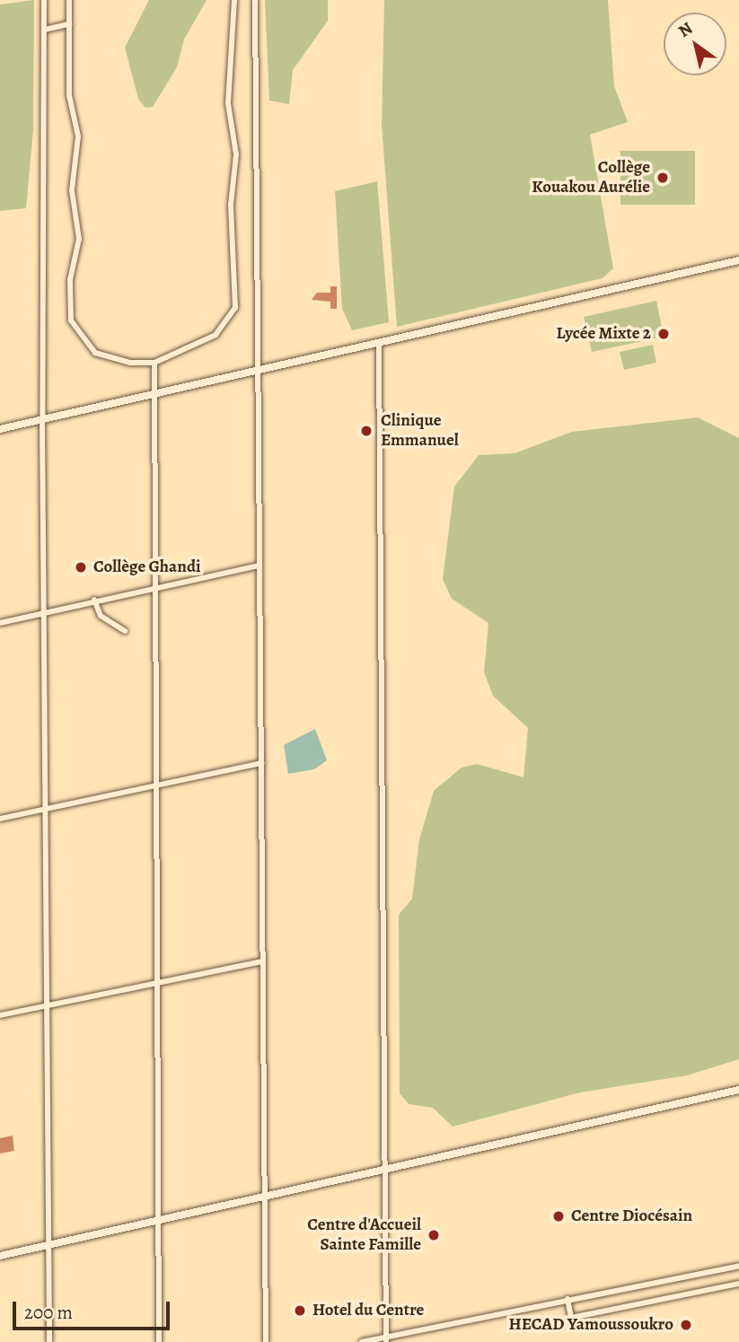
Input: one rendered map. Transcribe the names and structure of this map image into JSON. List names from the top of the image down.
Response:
{
  "places": [
    "Collège Kouakou Aurélie",
    "Lycée Mixte 2",
    "Clinique Emmanuel",
    "Collège Ghandi",
    "Centre Diocésain",
    "Centre d'Accueil Sainte Famille",
    "Hotel du Centre",
    "HECAD Yamoussoukro"
  ],
  "scale_bar": "200 m",
  "north": "top left"
}
